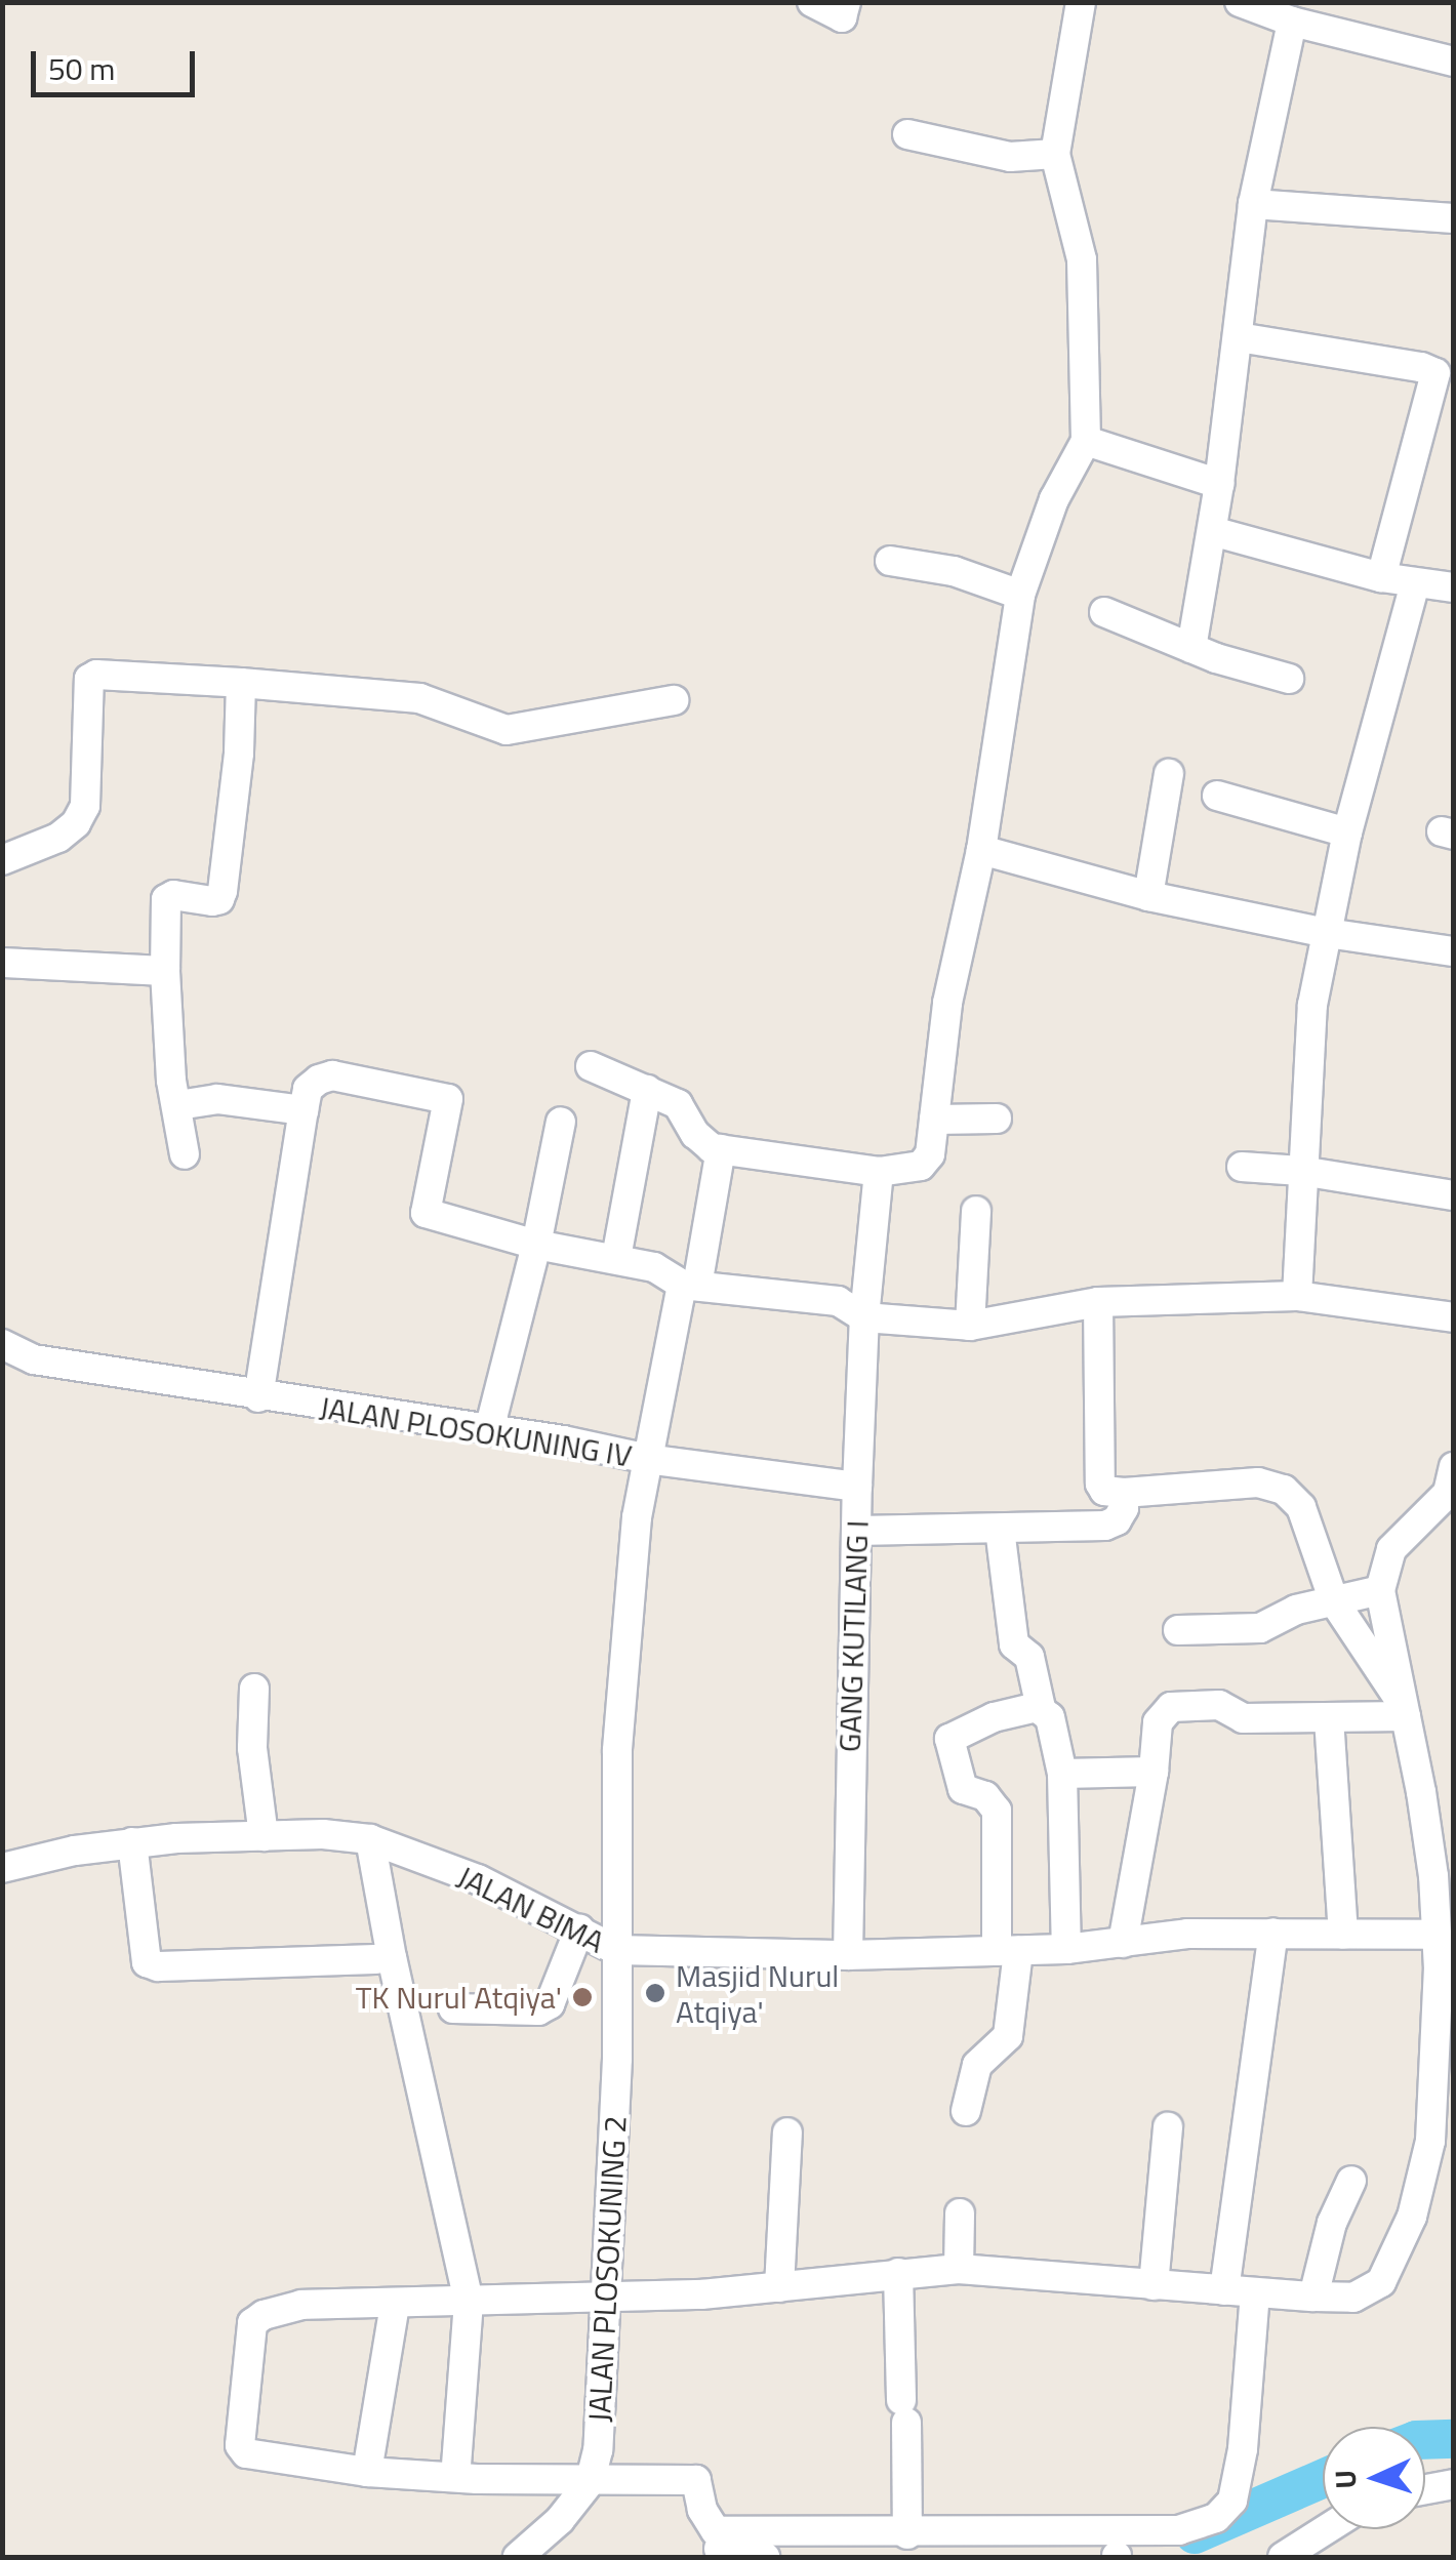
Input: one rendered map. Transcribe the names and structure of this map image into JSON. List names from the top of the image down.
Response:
{
  "streets": {
    "street": [
      "JALAN PLOSOKUNING IV",
      "GANG KUTILANG I",
      "JALAN BIMA",
      "JALAN PLOSOKUNING 2"
    ]
  },
  "crossings": [
    ["JALAN PLOSOKUNING IV", "JALAN BIMA"],
    ["JALAN PLOSOKUNING IV", "JALAN PLOSOKUNING 2"],
    ["GANG KUTILANG I", "JALAN BIMA"],
    ["JALAN BIMA", "JALAN PLOSOKUNING 2"]
  ],
  "places": ["Masjid Nurul Atqiya'", "TK Nurul Atqiya'"],
  "scale_bar": "50 m",
  "north": "left"
}
